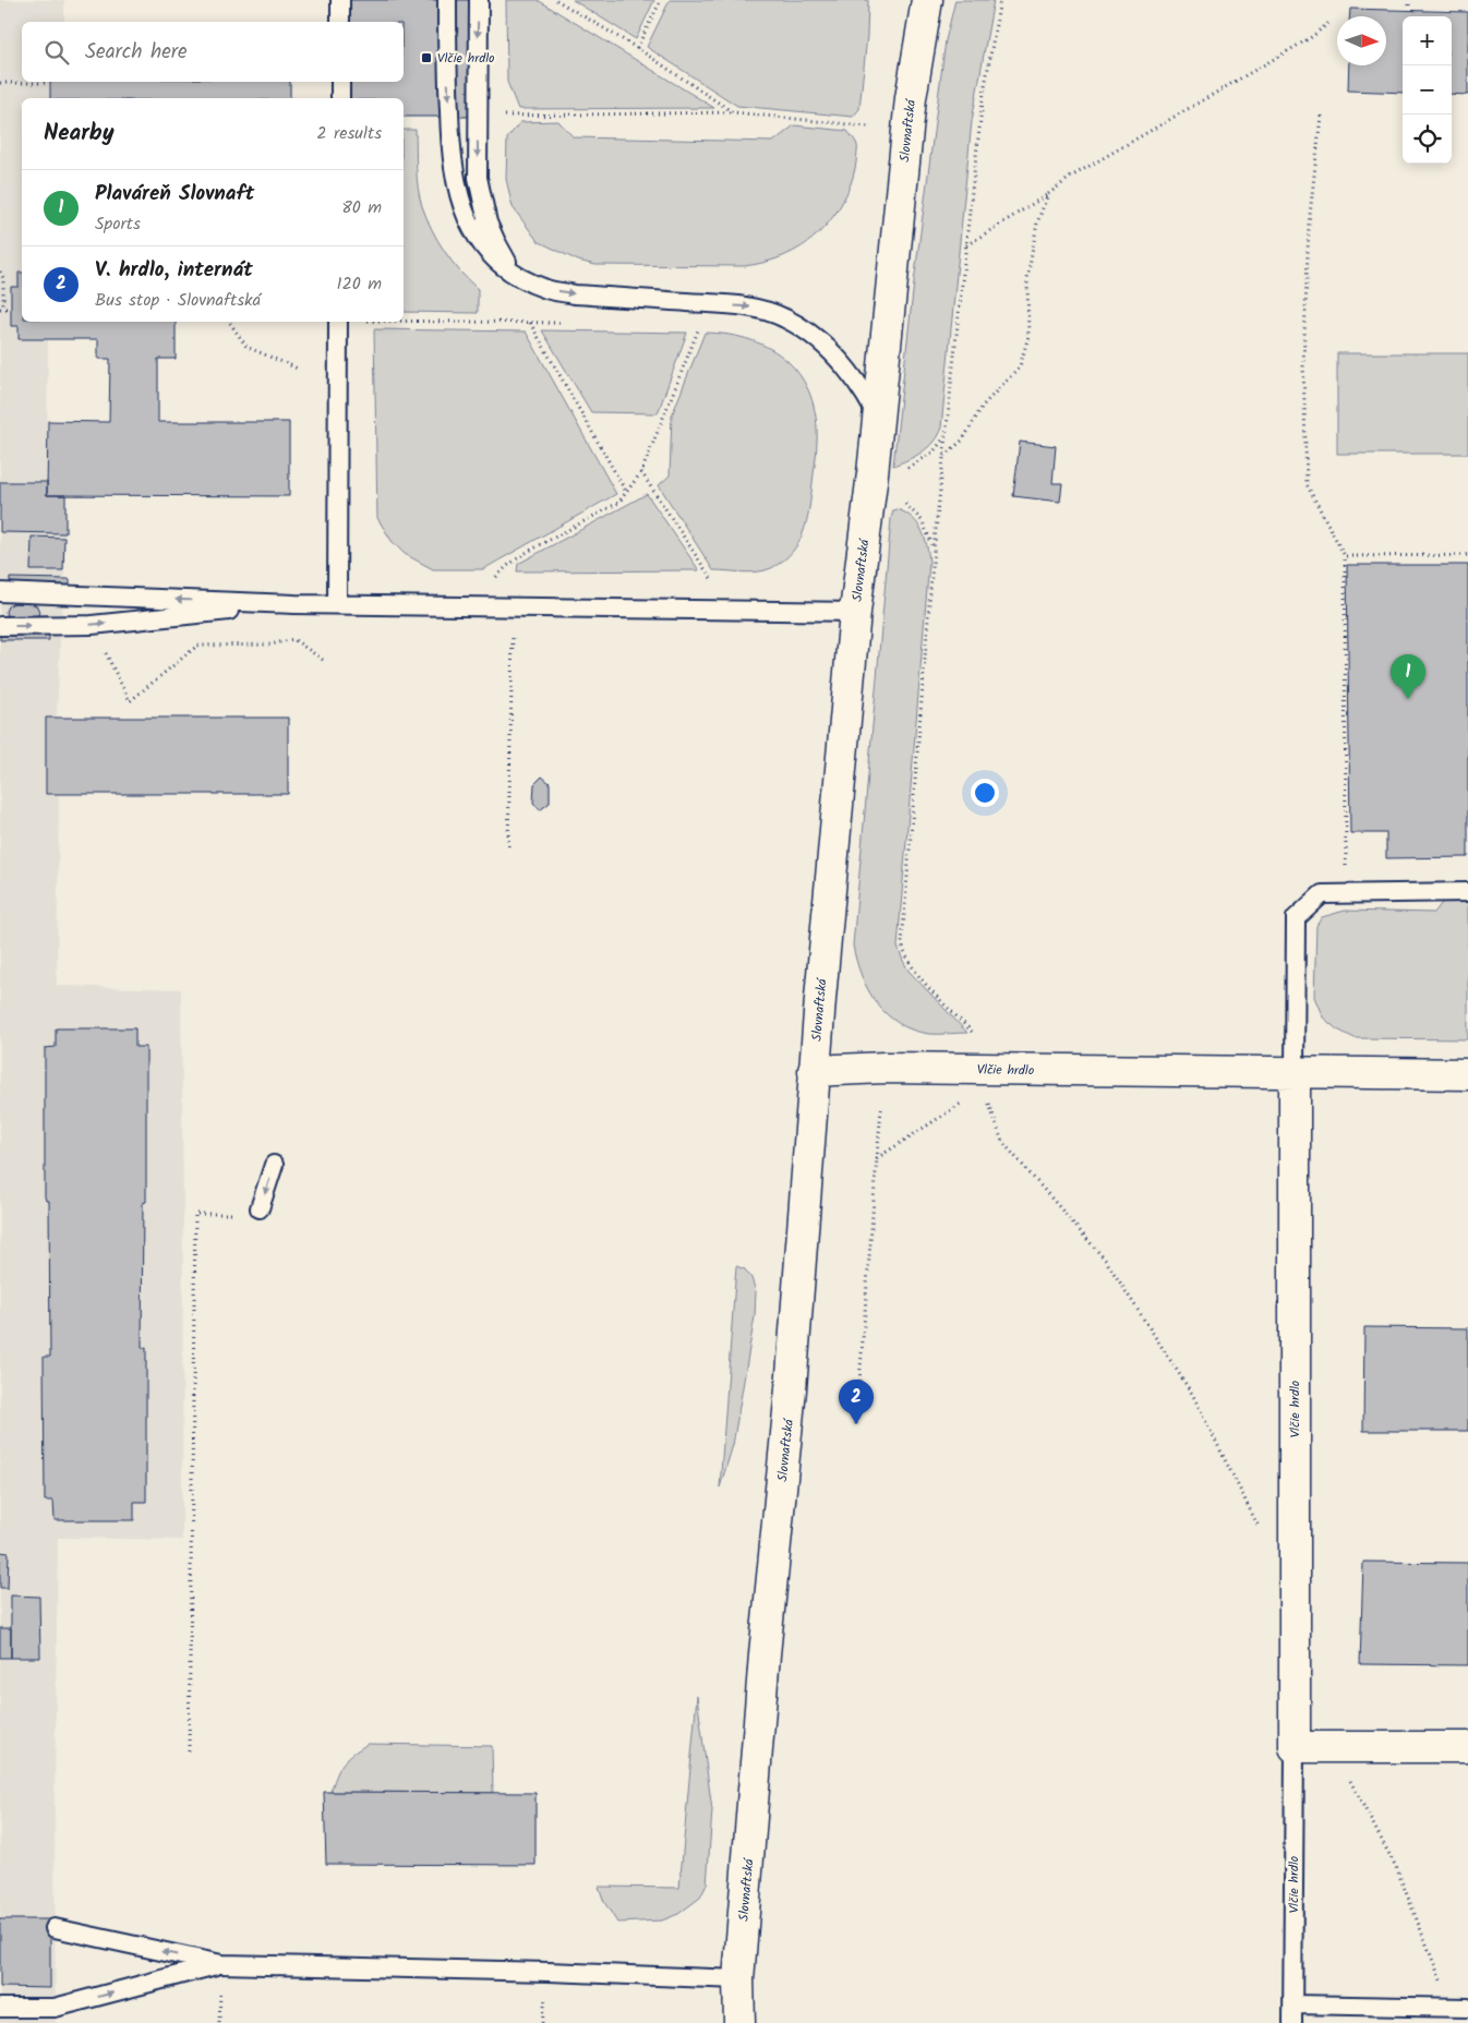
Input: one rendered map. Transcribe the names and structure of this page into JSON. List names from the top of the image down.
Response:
{
  "streets": {
    "main road": ["Slovnaftská", "Vlčie hrdlo"]
  },
  "crossings": [
    ["Slovnaftská", "Vlčie hrdlo"]
  ],
  "places": {
    "transit": ["Vlčie hrdlo"]
  },
  "north": "right",
  "page": {
    "map_buttons": ["+", "−"],
    "search": "Search here",
    "heading": ["Nearby", "2 results"],
    "list": [
      {
        "mark": "1",
        "name": "Plaváreň Slovnaft",
        "note": "Sports",
        "value": "80 m"
      },
      {
        "mark": "2",
        "name": "V. hrdlo, internát",
        "note": "Bus stop · Slovnaftská",
        "value": "120 m"
      }
    ],
    "pins": ["1", "2"]
  }
}
